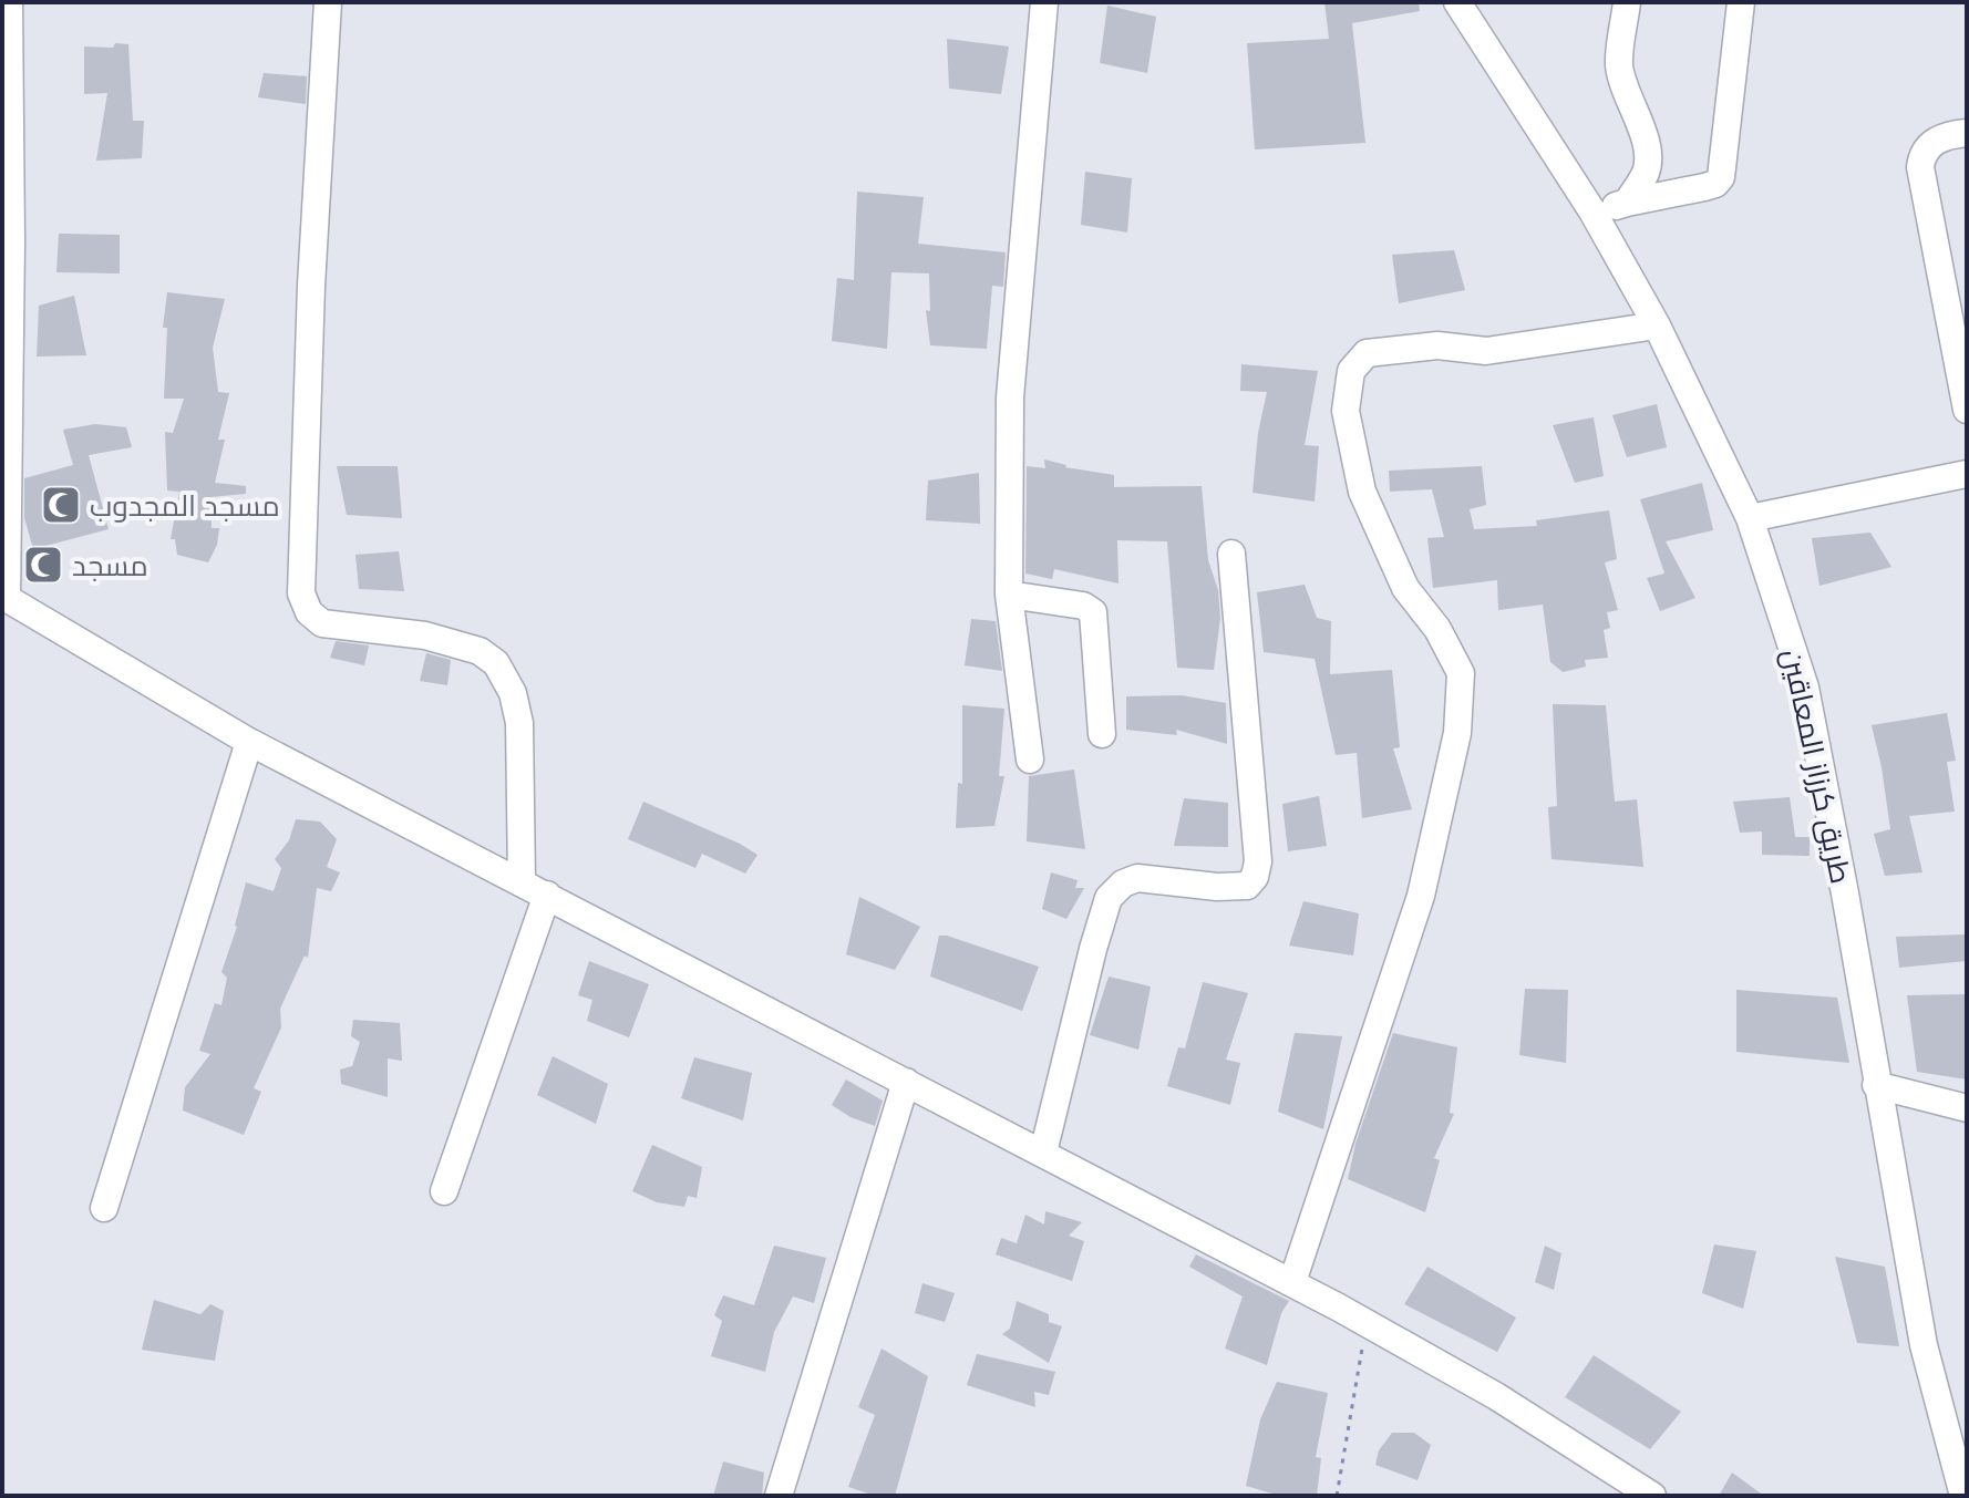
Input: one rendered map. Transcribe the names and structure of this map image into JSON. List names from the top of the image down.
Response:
{
  "streets": {
    "street": ["طريق كرزاز المعاقين"]
  },
  "places": {
    "mosque": ["مسجد المجدوب", "مسجد"]
  }
}
